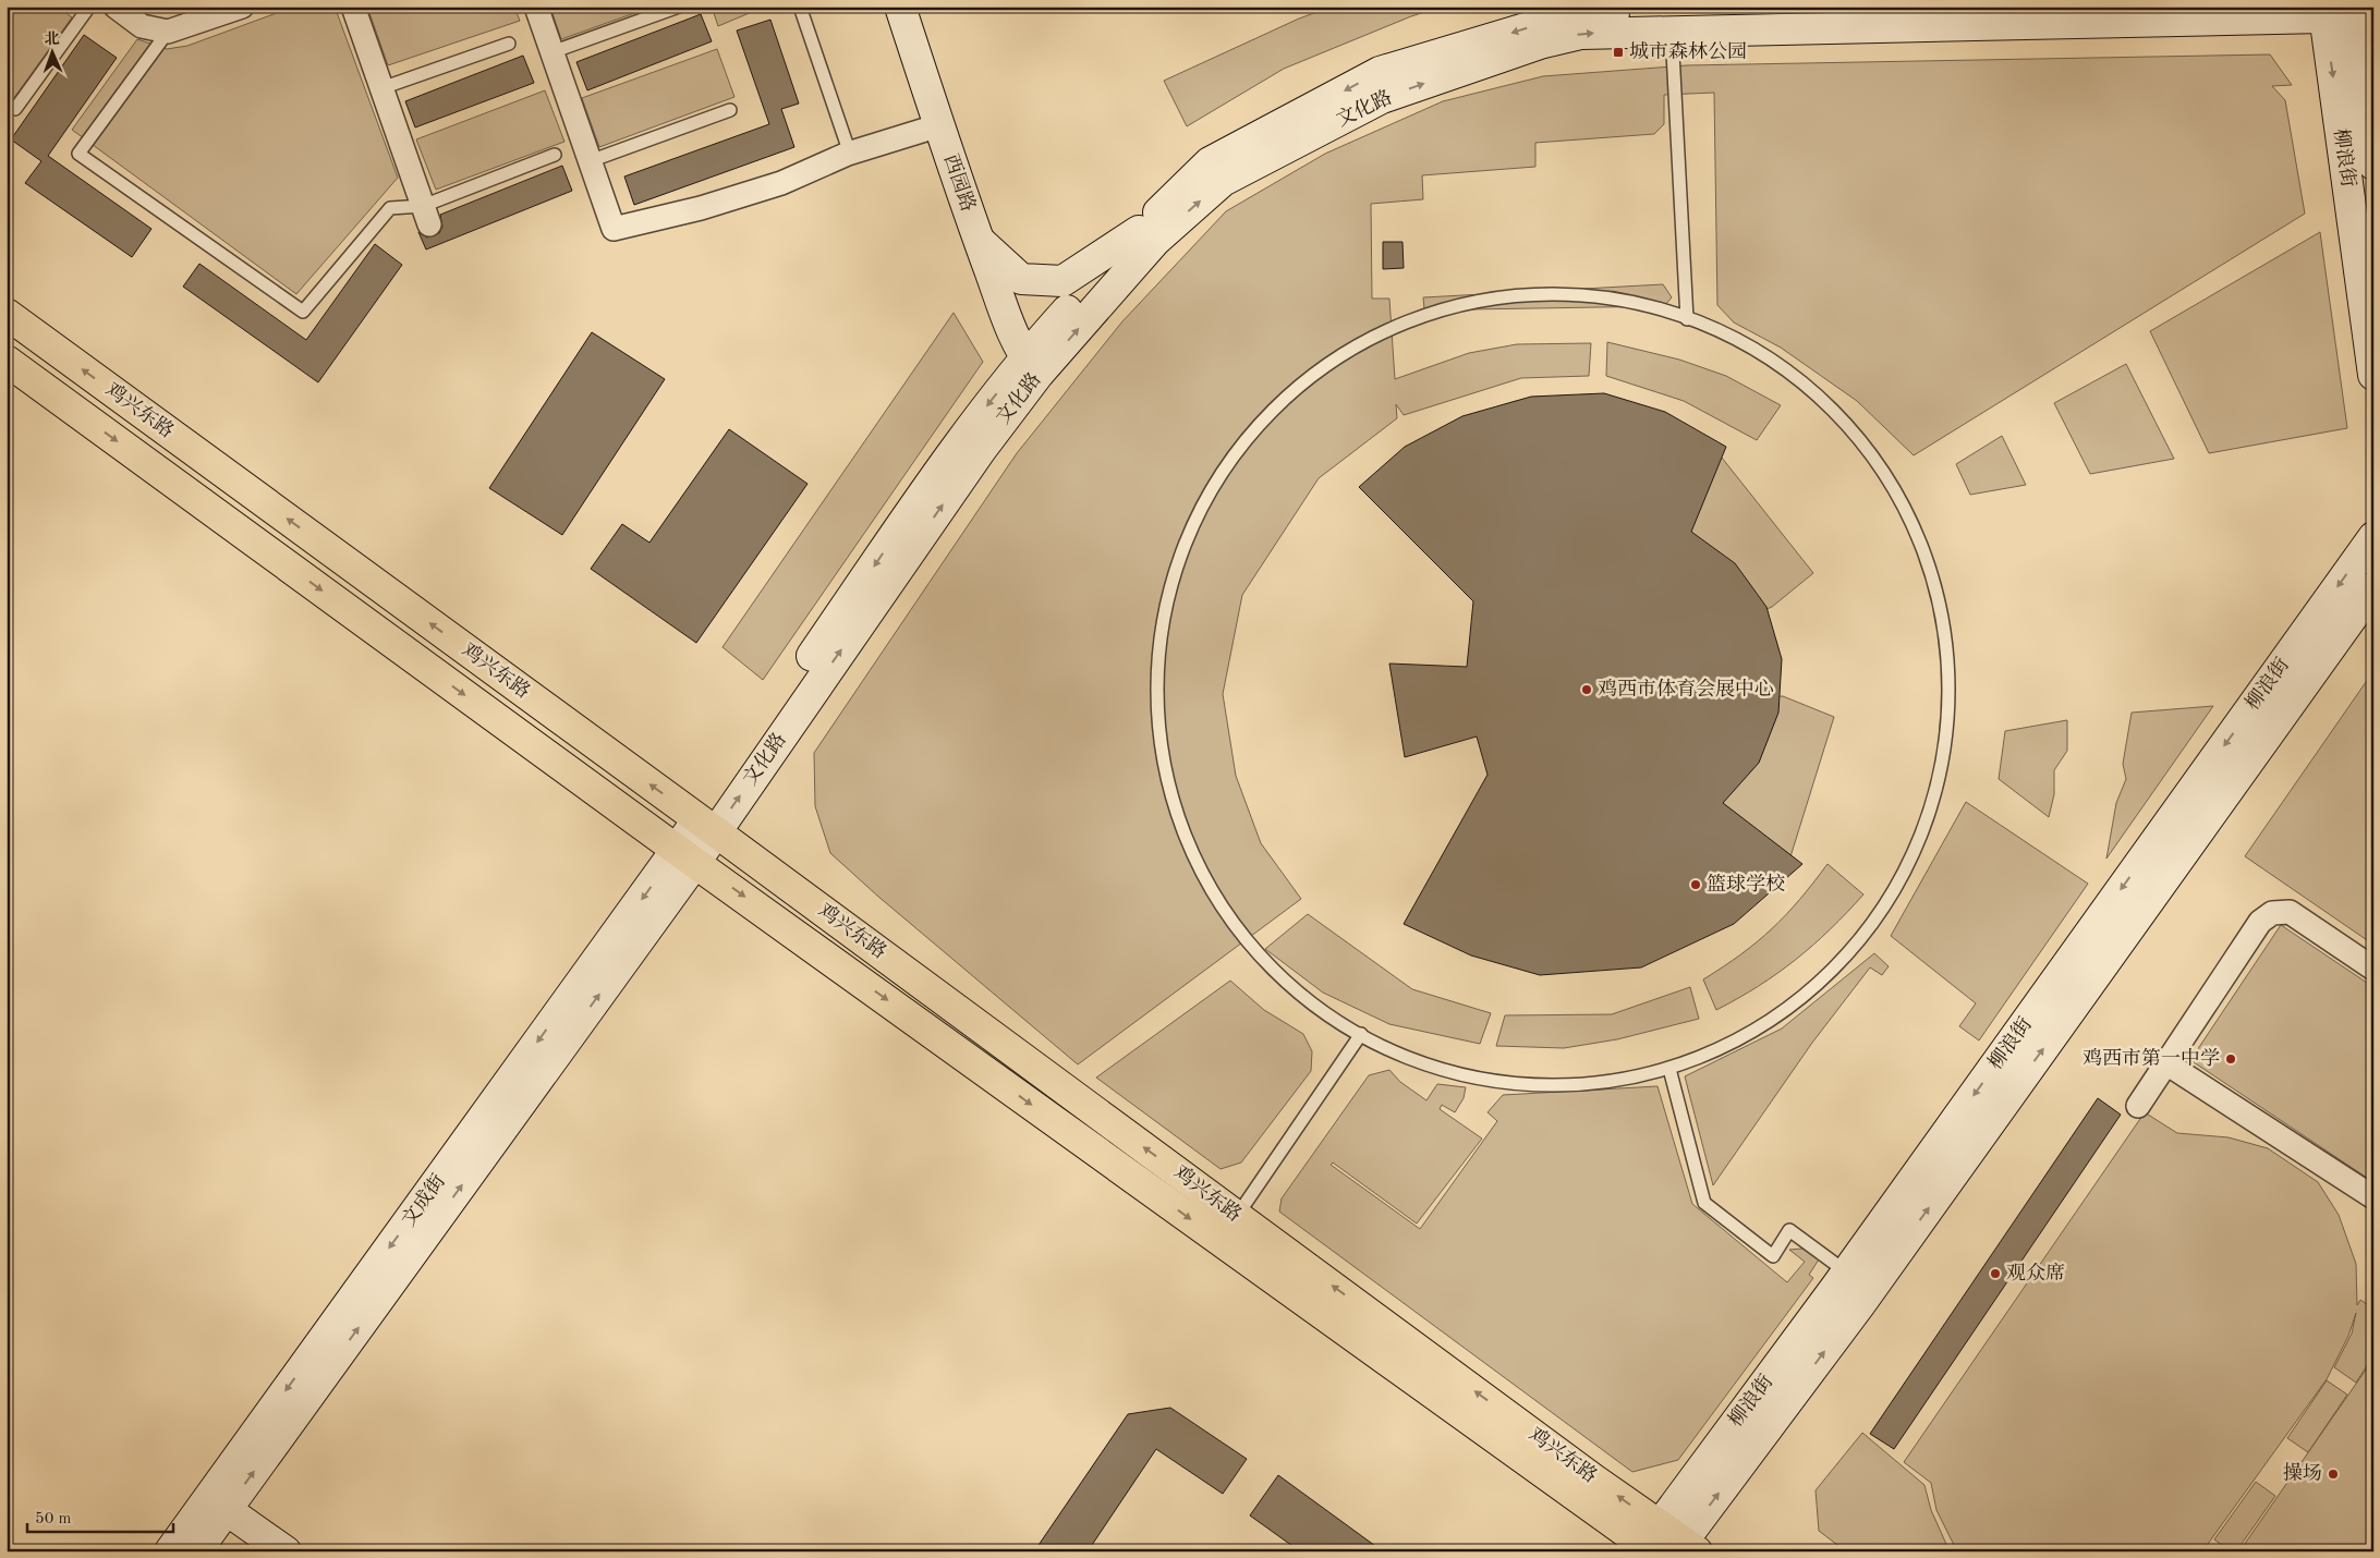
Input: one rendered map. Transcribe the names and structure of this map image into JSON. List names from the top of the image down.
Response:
{
  "streets": {
    "highway": ["鸡兴东路"],
    "main road": [
      "文化路",
      "柳浪街",
      "西园路",
      "文成街"
    ]
  },
  "crossings": [
    ["文化路", "柳浪街"],
    ["文化路", "西园路"],
    ["文化路", "鸡兴东路"],
    ["文化路", "文成街"],
    ["柳浪街", "鸡兴东路"],
    ["鸡兴东路", "文成街"]
  ],
  "places": {
    "transit": ["城市森林公园"],
    "other": [
      "鸡西市体育会展中心",
      "篮球学校",
      "鸡西市第一中学",
      "观众席",
      "操场"
    ]
  },
  "scale_bar": "50 m",
  "north": "top"
}
